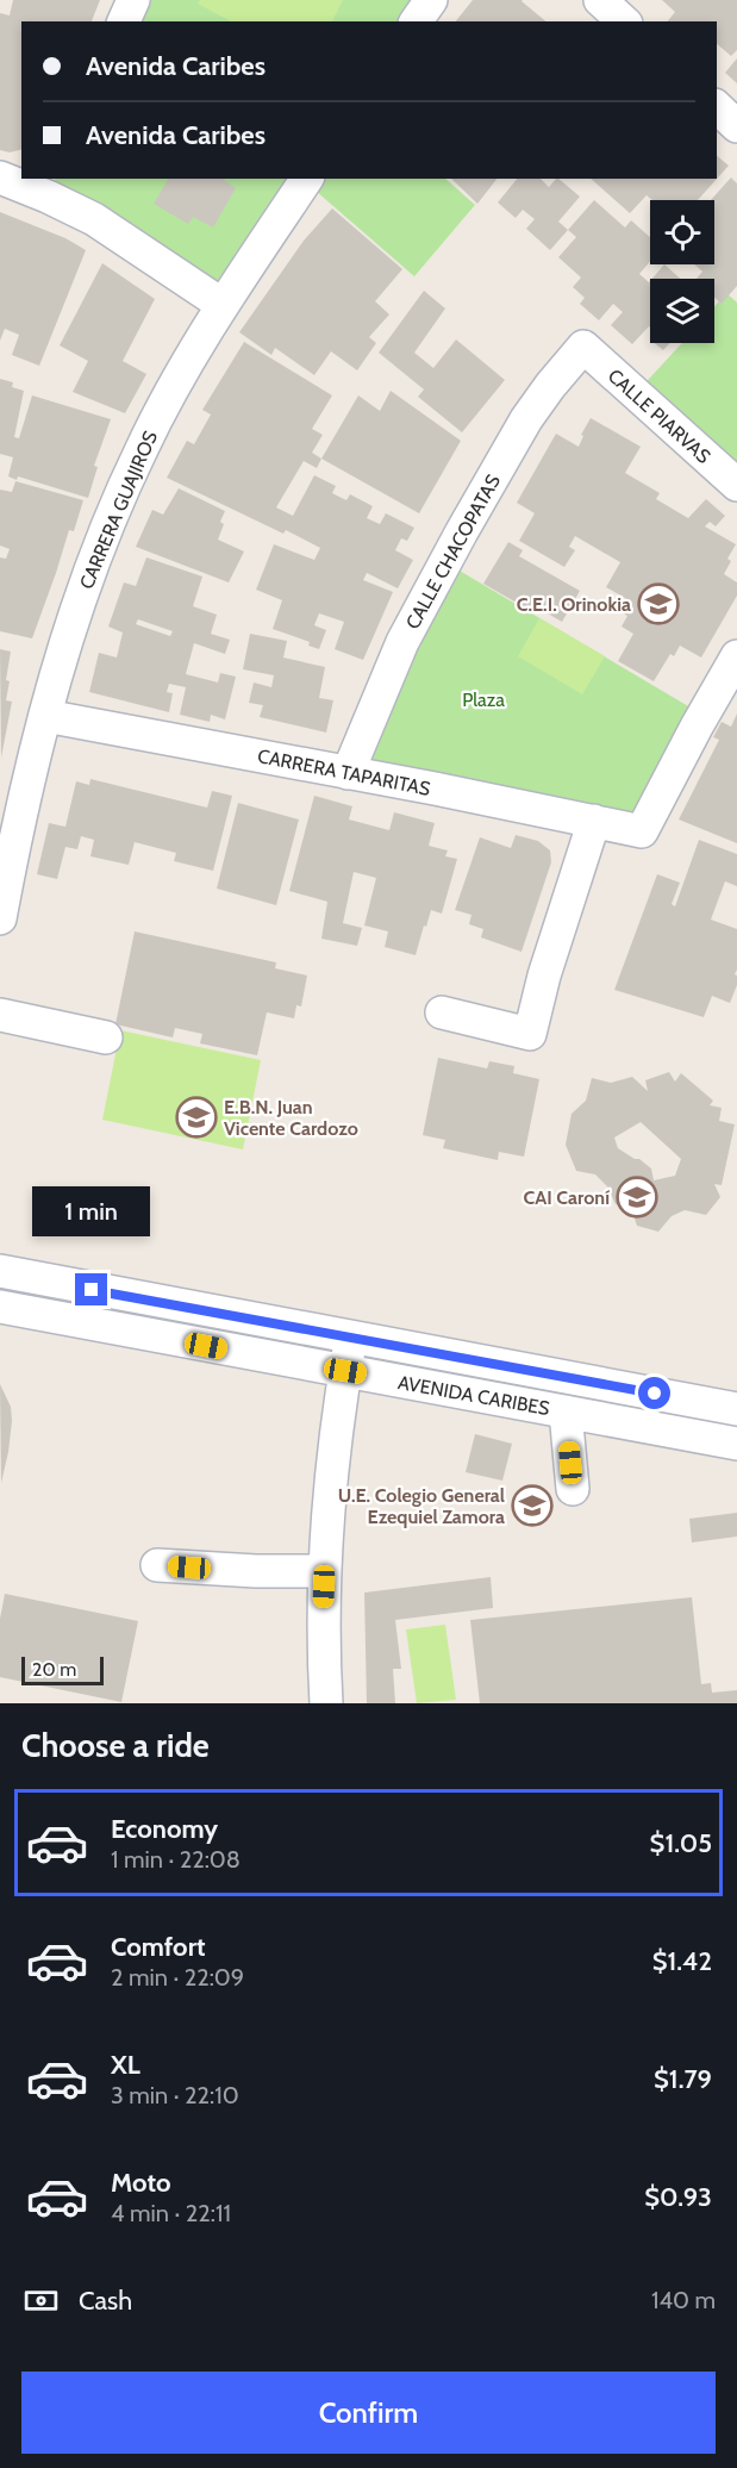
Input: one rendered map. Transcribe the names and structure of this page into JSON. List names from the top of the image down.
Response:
{
  "streets": {
    "street": [
      "CALLE PIARVAS",
      "CARRERA GUAJIROS",
      "CALLE CHACOPATAS",
      "CARRERA TAPARITAS",
      "AVENIDA CARIBES"
    ]
  },
  "crossings": [
    ["CALLE PIARVAS", "CALLE CHACOPATAS"],
    ["CARRERA GUAJIROS", "CARRERA TAPARITAS"],
    ["CALLE CHACOPATAS", "CARRERA TAPARITAS"]
  ],
  "parks": ["Plaza"],
  "places": {
    "school or university": [
      "C.E.I. Orinokia",
      "E.B.N. Juan Vicente Cardozo",
      "CAI Caroní",
      "U.E. Colegio General Ezequiel Zamora"
    ]
  },
  "scale_bar": "20 m",
  "page": {
    "banner": ["Avenida Caribes", "Avenida Caribes"],
    "bubble": "1 min",
    "scale": "20 m",
    "heading": "Choose a ride",
    "list": [
      {
        "name": "Economy",
        "note": "1 min · 22:08",
        "value": "$1.05"
      },
      {
        "name": "Comfort",
        "note": "2 min · 22:09",
        "value": "$1.42"
      },
      {
        "name": "XL",
        "note": "3 min · 22:10",
        "value": "$1.79"
      },
      {
        "name": "Moto",
        "note": "4 min · 22:11",
        "value": "$0.93"
      }
    ],
    "pay": ["Cash", "140 m"],
    "buttons": "Confirm"
  }
}
